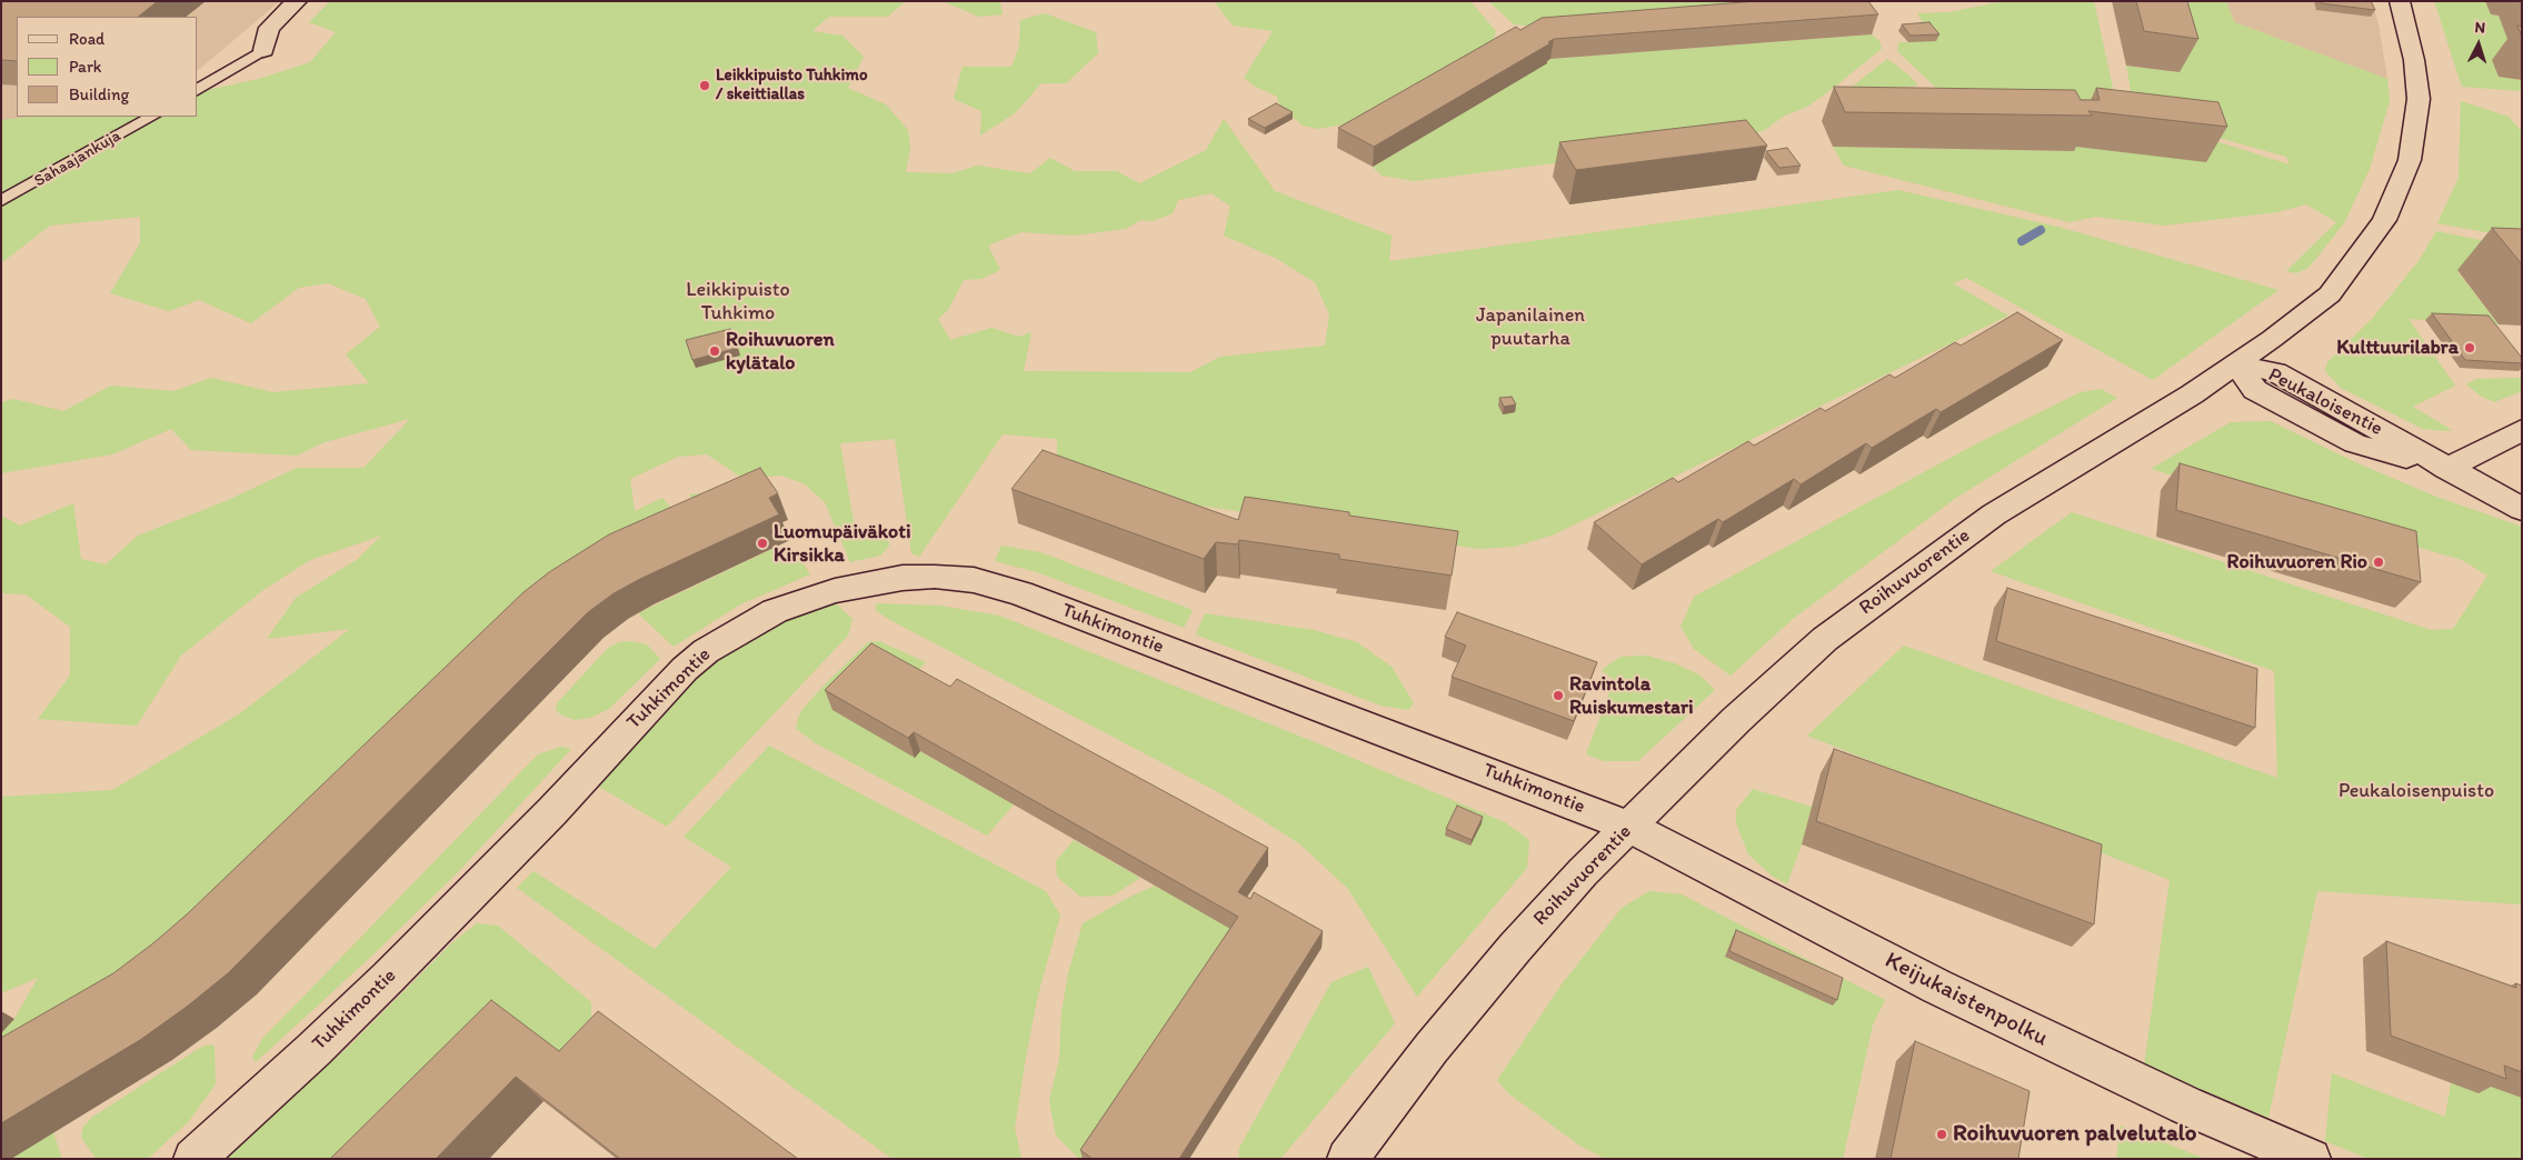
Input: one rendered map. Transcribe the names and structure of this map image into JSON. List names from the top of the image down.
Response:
{
  "streets": {
    "street": [
      "Peukaloisentie",
      "Roihuvuorentie",
      "Tuhkimontie",
      "Keijukaistenpolku"
    ],
    "lane": ["Sahaajankuja"]
  },
  "crossings": [
    ["Peukaloisentie", "Roihuvuorentie"],
    ["Roihuvuorentie", "Tuhkimontie"],
    ["Roihuvuorentie", "Keijukaistenpolku"],
    ["Tuhkimontie", "Keijukaistenpolku"]
  ],
  "parks": ["Leikkipuisto Tuhkimo", "Japanilainen puutarha", "Peukaloisenpuisto"],
  "places": [
    "Leikkipuisto Tuhkimo / skeittiallas",
    "Kulttuurilabra",
    "Roihuvuoren kylätalo",
    "Luomupäiväkoti Kirsikka",
    "Roihuvuoren Rio",
    "Ravintola Ruiskumestari",
    "Roihuvuoren palvelutalo"
  ],
  "legend": ["Road", "Park", "Building"],
  "north": "top"
}
